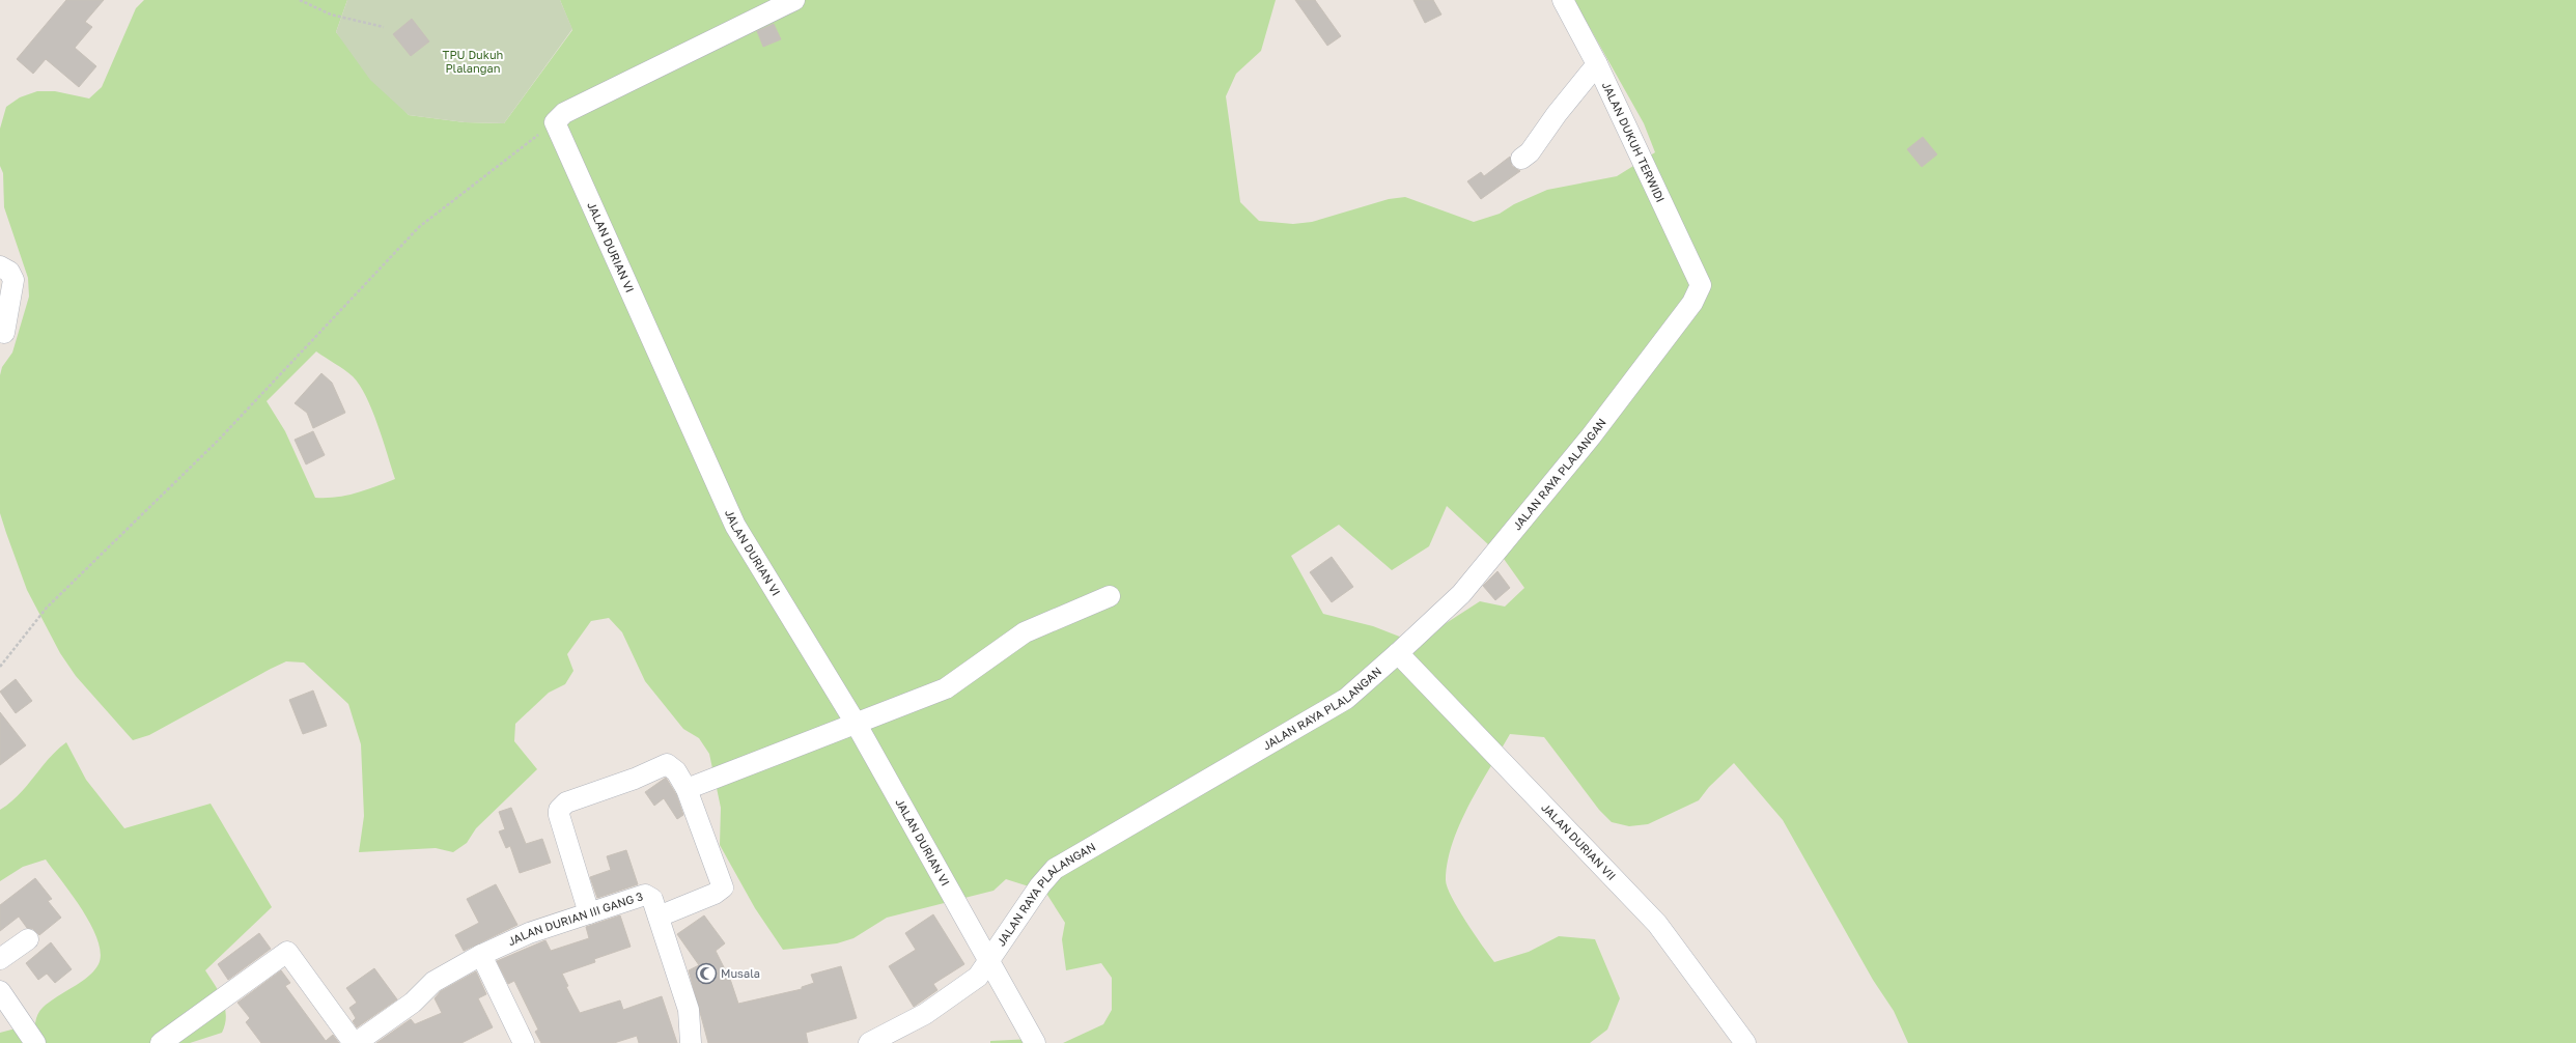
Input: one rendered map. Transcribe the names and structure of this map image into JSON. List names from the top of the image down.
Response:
{
  "streets": {
    "street": [
      "JALAN DUKUH TERWIDI",
      "JALAN DURIAN VI",
      "JALAN RAYA PLALANGAN",
      "JALAN DURIAN VII",
      "JALAN DURIAN III GANG 3"
    ]
  },
  "crossings": [
    ["JALAN DUKUH TERWIDI", "JALAN RAYA PLALANGAN"],
    ["JALAN DURIAN VI", "JALAN RAYA PLALANGAN"],
    ["JALAN RAYA PLALANGAN", "JALAN DURIAN VII"]
  ],
  "parks": ["TPU Dukuh Plalangan"],
  "places": {
    "mosque": ["Musala"]
  }
}
